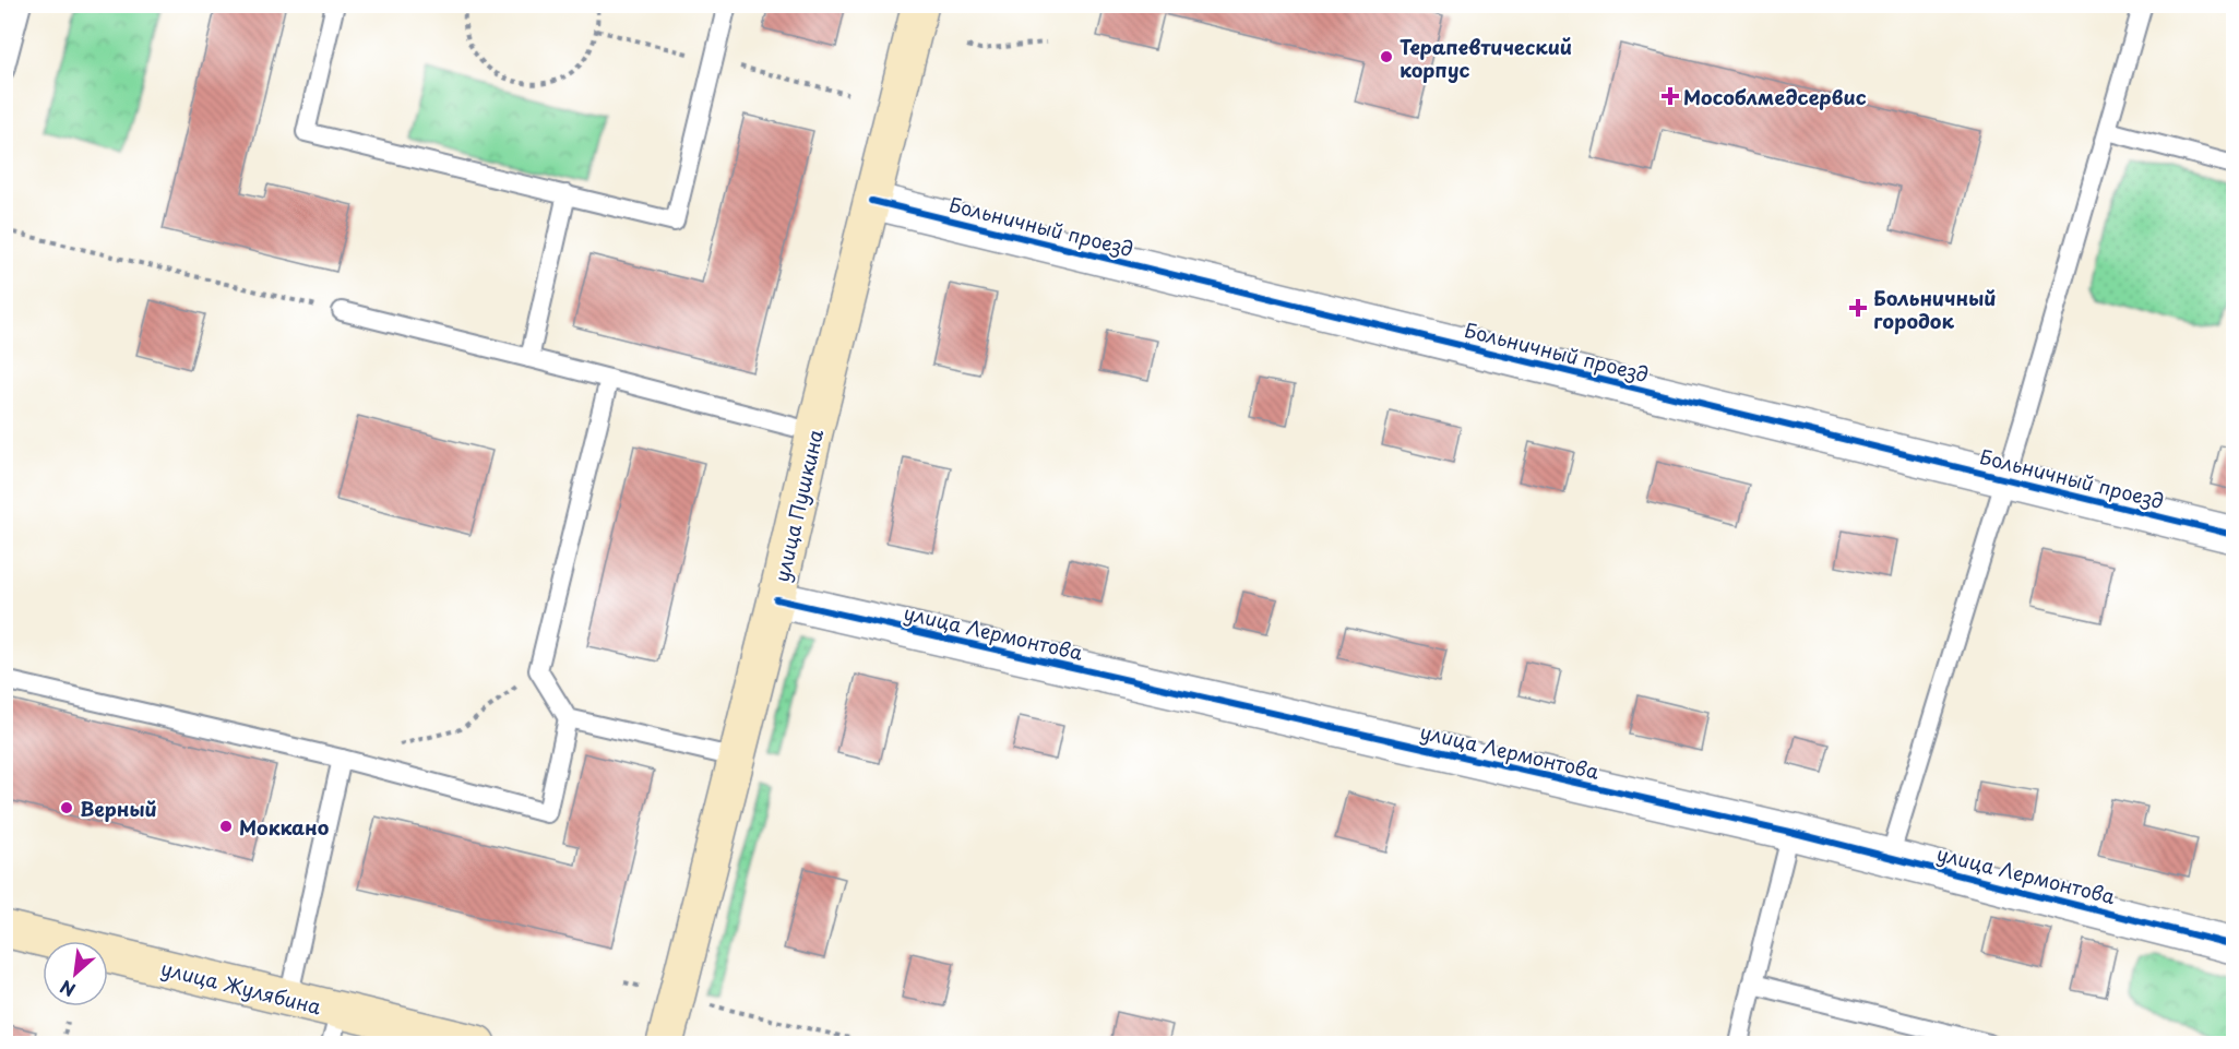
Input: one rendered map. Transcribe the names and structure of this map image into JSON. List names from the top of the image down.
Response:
{
  "streets": {
    "main road": ["улица Пушкина", "улица Жулябина"],
    "street": ["Больничный проезд", "улица Лермонтова"]
  },
  "crossings": [
    ["Больничный проезд", "улица Пушкина"],
    ["улица Пушкина", "улица Лермонтова"]
  ],
  "places": {
    "other": ["Терапевтический корпус", "Верный", "Моккано"],
    "health": ["Мособлмедсервис", "Больничный городок"]
  },
  "north": "bottom left"
}
